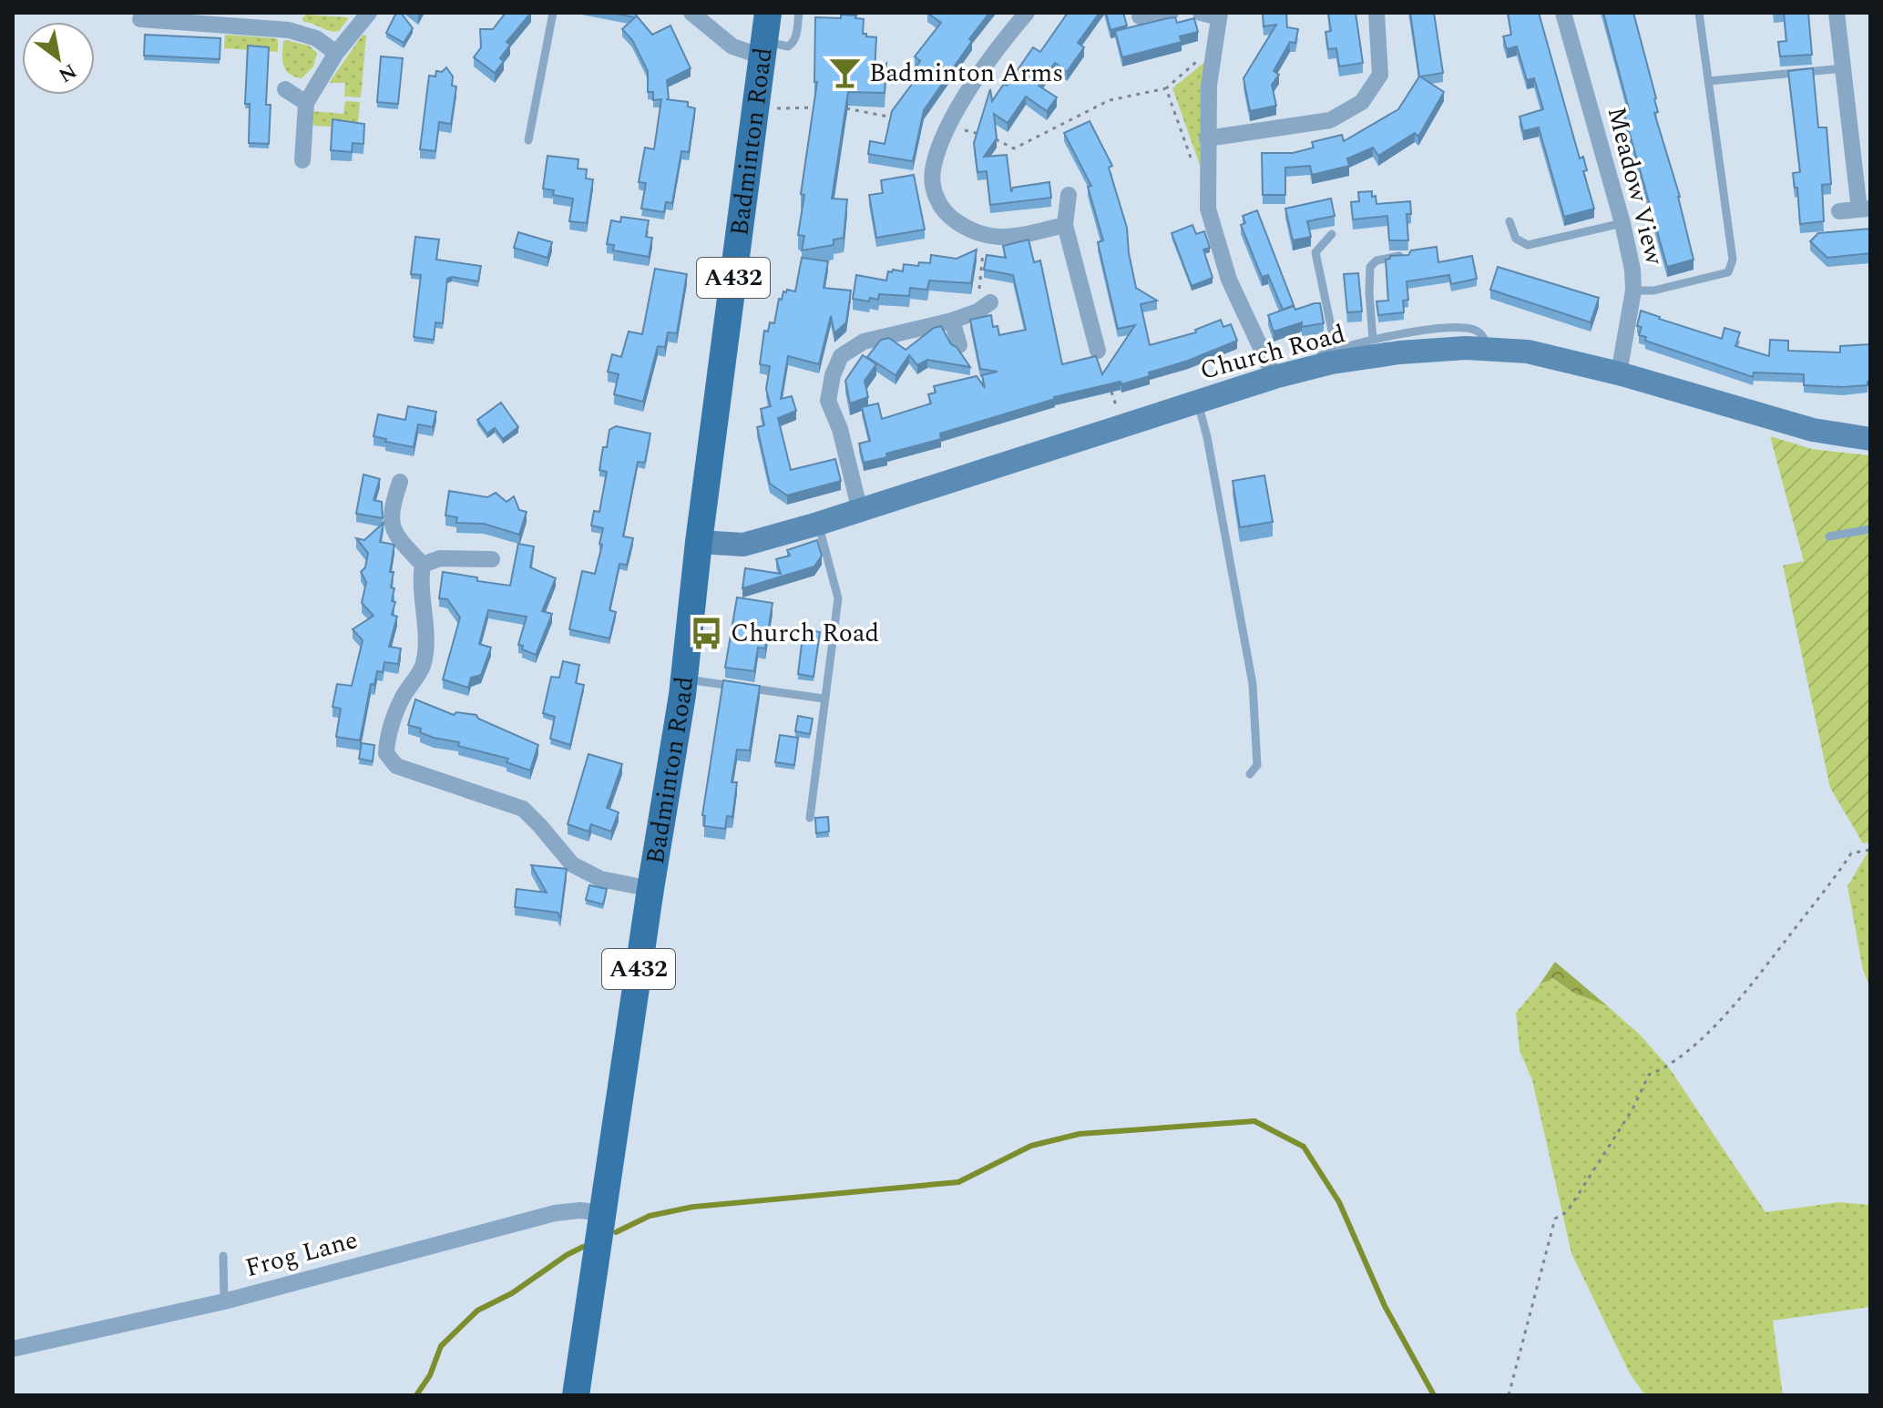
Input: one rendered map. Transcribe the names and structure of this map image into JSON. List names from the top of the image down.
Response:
{
  "streets": {
    "main road": ["Badminton Road", "A432"],
    "street": ["Meadow View", "Church Road", "Frog Lane"]
  },
  "crossings": [
    ["Badminton Road", "Church Road"],
    ["Badminton Road", "Frog Lane"],
    ["Meadow View", "Church Road"]
  ],
  "places": {
    "bar": ["Badminton Arms"],
    "bus stop": ["Church Road"]
  },
  "north": "bottom right"
}
